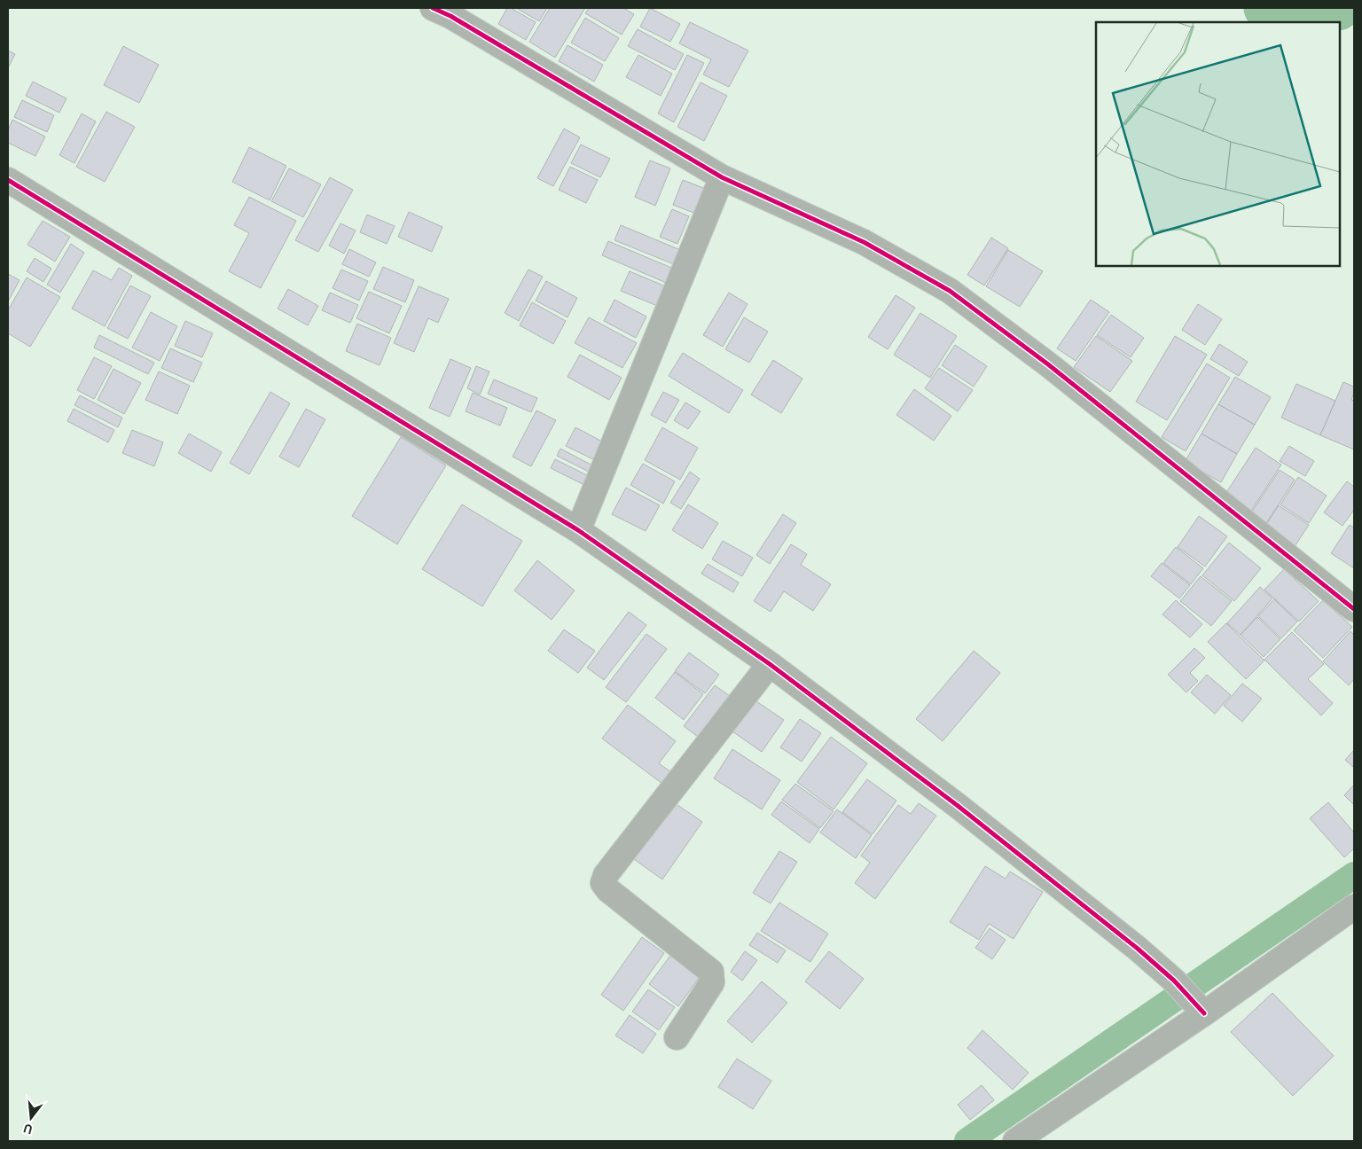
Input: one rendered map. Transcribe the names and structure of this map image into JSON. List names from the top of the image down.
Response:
{
  "north": "bottom"
}
